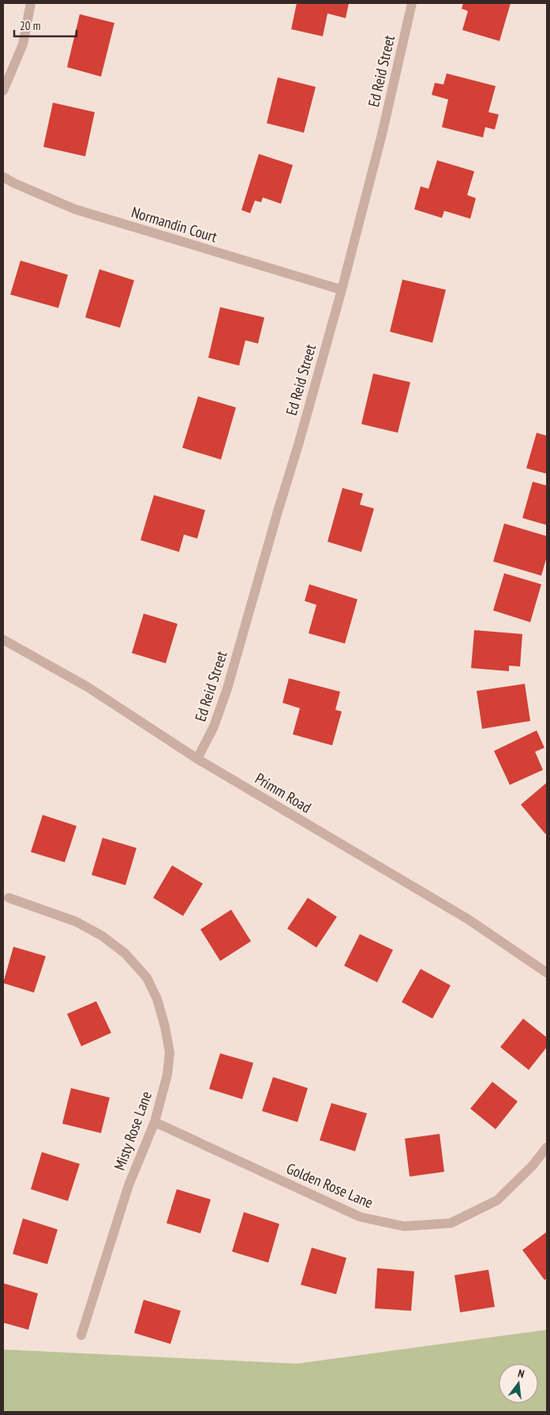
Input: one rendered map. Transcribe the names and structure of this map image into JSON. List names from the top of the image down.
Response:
{
  "streets": {
    "street": [
      "Ed Reid Street",
      "Normandin Court",
      "Primm Road",
      "Misty Rose Lane",
      "Golden Rose Lane"
    ]
  },
  "crossings": [
    ["Ed Reid Street", "Normandin Court"],
    ["Ed Reid Street", "Primm Road"],
    ["Misty Rose Lane", "Golden Rose Lane"]
  ],
  "scale_bar": "20 m",
  "north": "top"
}
